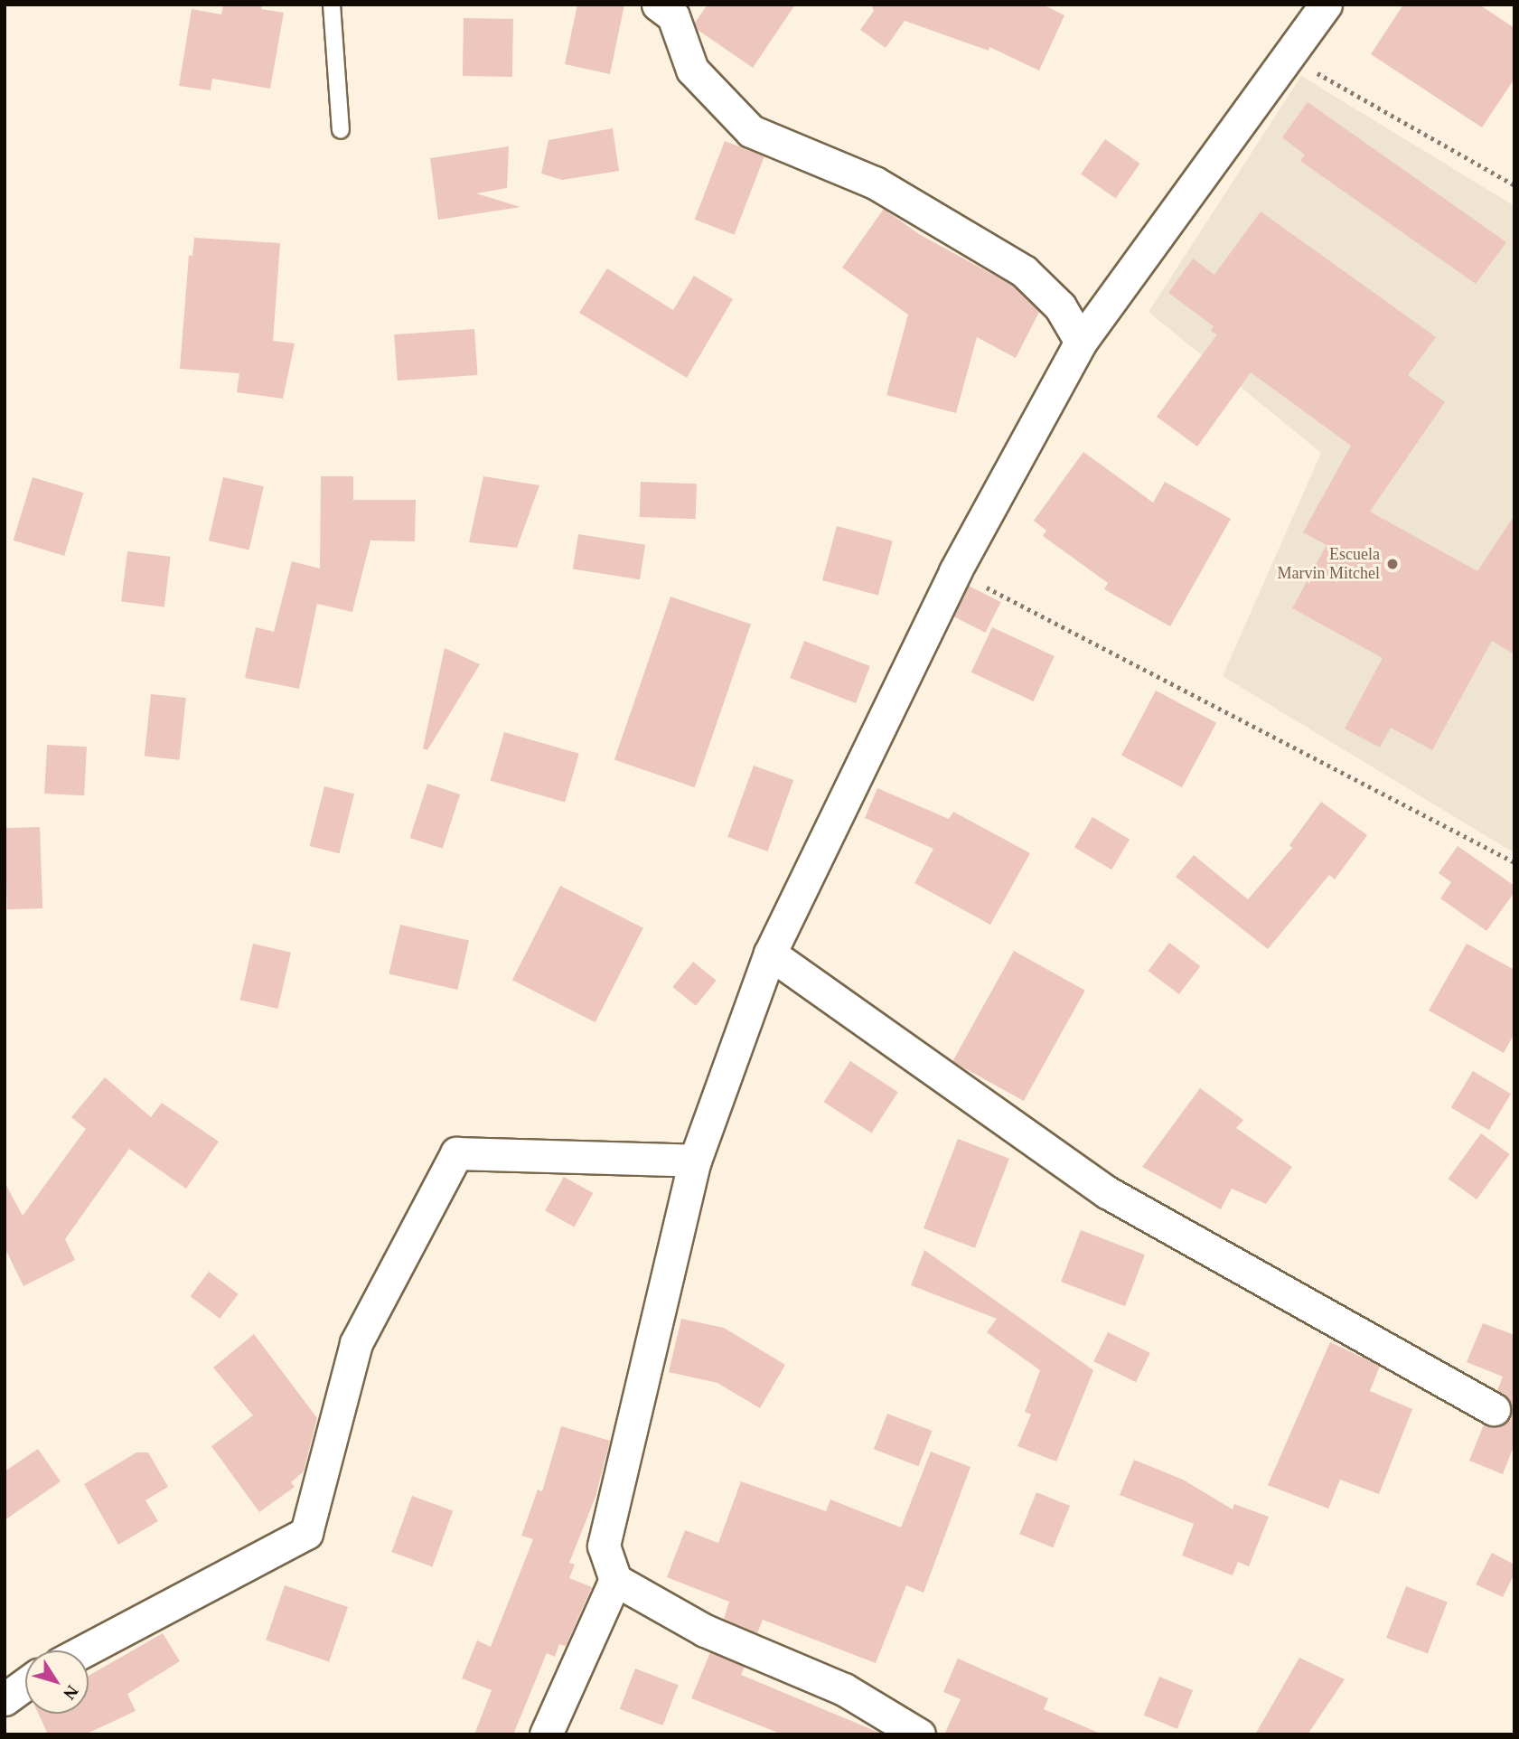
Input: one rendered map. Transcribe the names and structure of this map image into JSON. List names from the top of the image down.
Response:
{
  "places": ["Escuela Marvin Mitchel"],
  "north": "bottom right"
}
